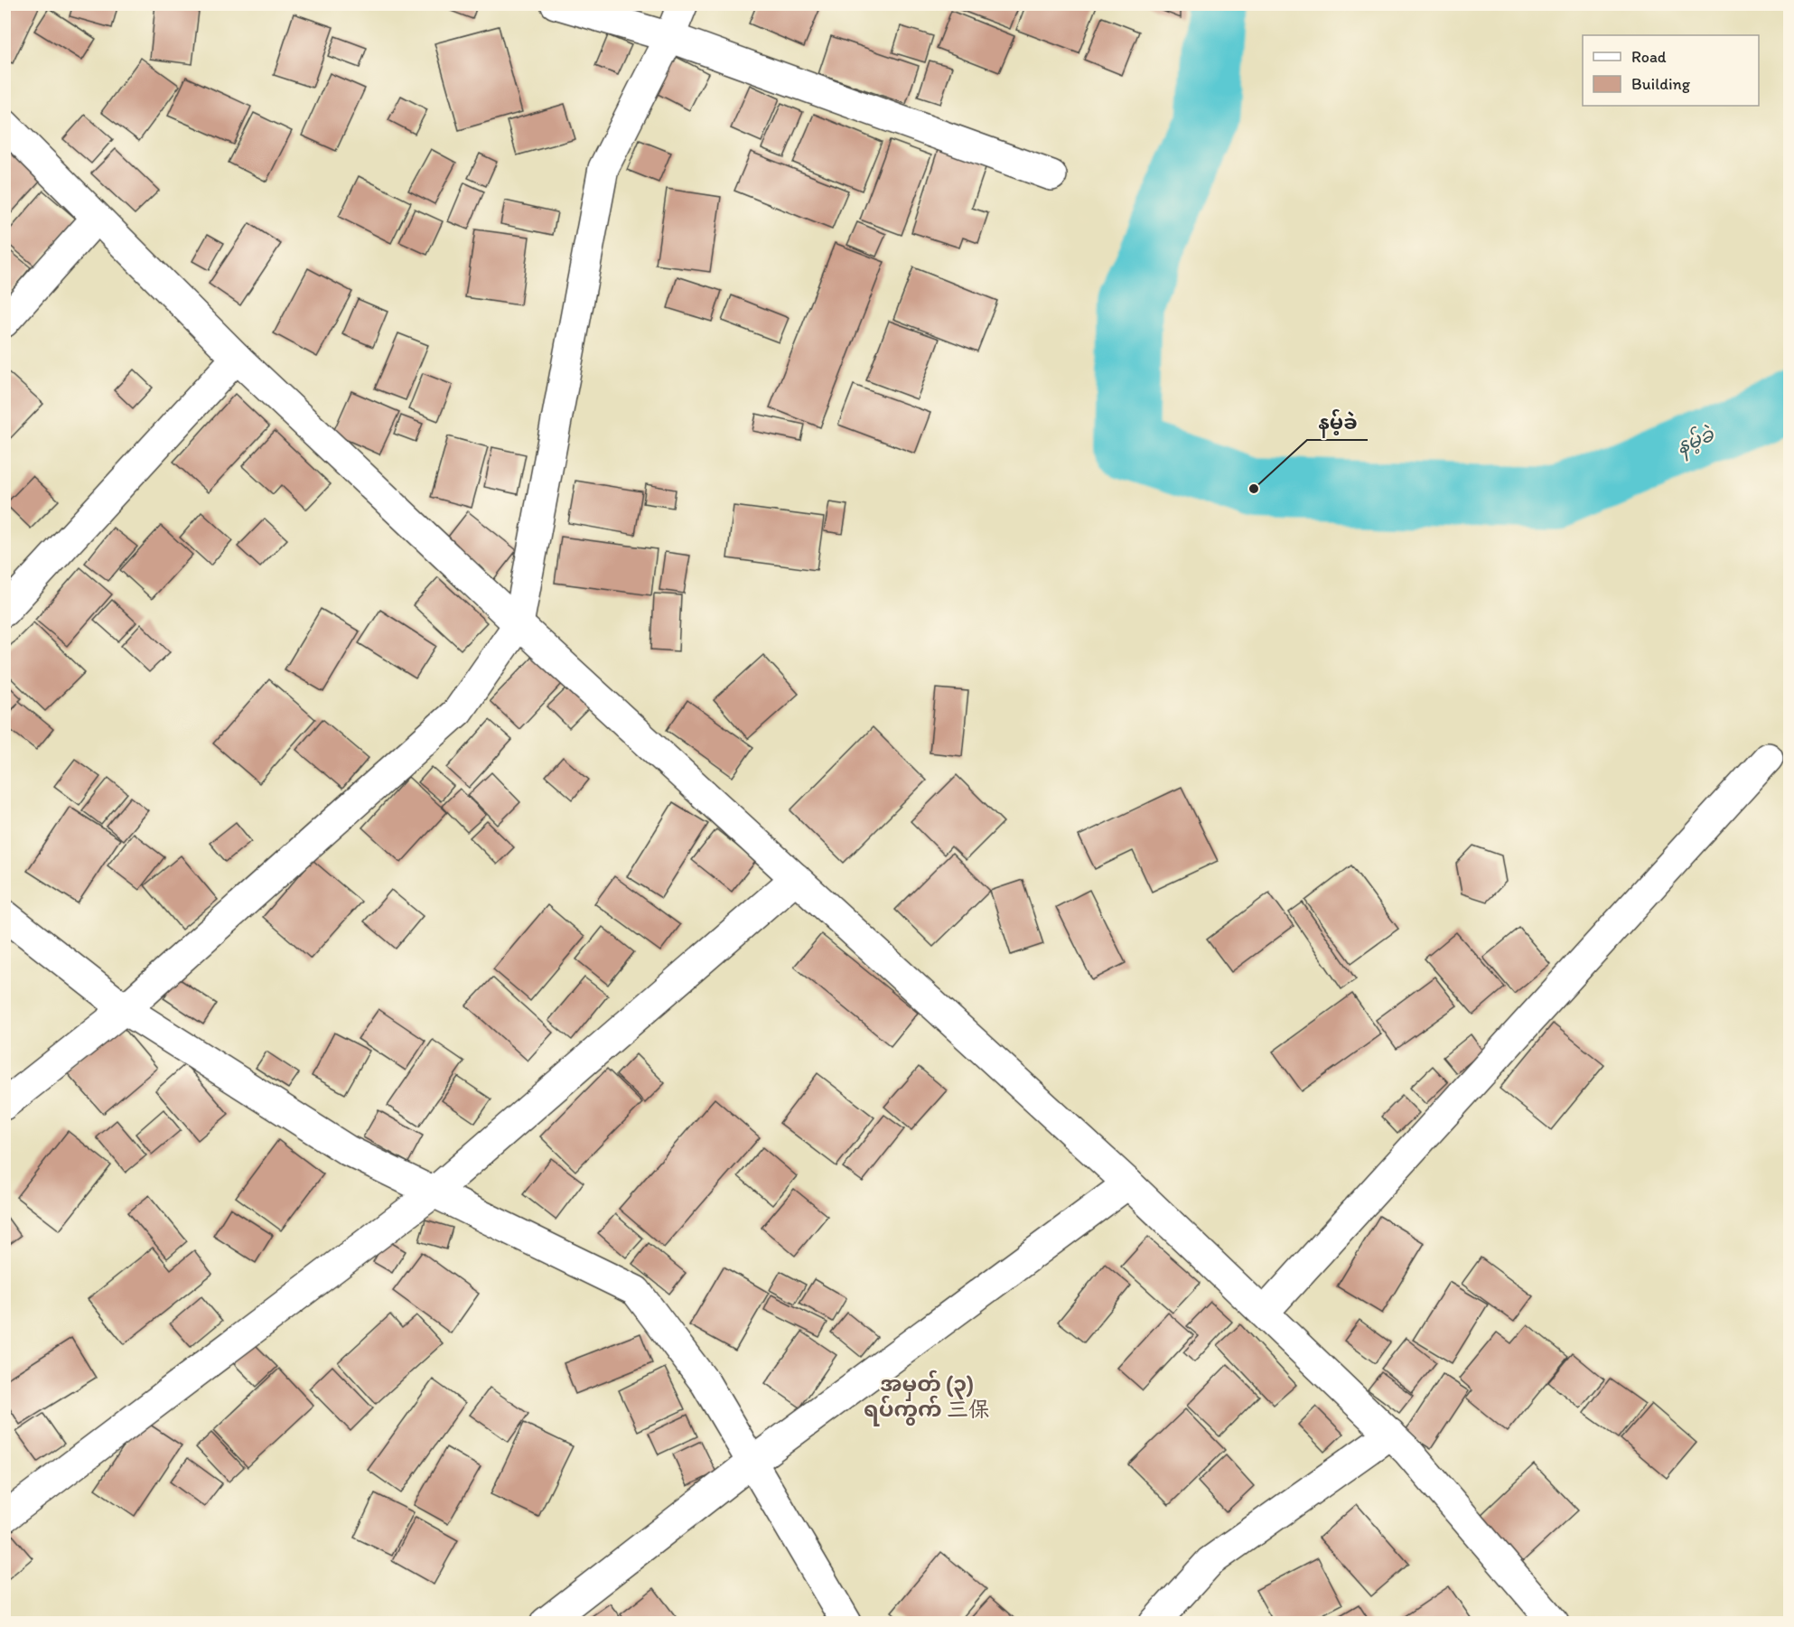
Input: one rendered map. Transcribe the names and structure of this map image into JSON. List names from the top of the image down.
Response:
{
  "districts": ["အမှတ် (၃) ရပ်ကွက် 三保"],
  "water": ["နမ့်ခဲ"],
  "places": ["နမ့်ခဲ"],
  "legend": ["Road", "Building"]
}
